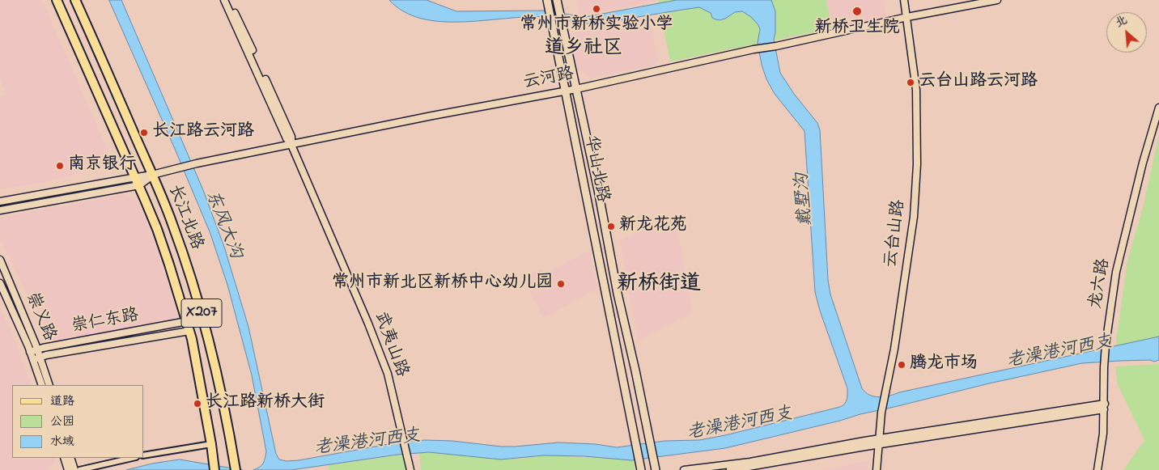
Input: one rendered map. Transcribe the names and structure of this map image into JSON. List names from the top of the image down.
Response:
{
  "streets": {
    "main road": ["华山北路", "长江北路", "X207"],
    "street": [
      "云河路",
      "云台山路",
      "龙六路",
      "崇义路",
      "崇仁东路",
      "武夷山路"
    ]
  },
  "crossings": [
    ["云河路", "华山北路"],
    ["云河路", "长江北路"],
    ["云河路", "云台山路"],
    ["云河路", "武夷山路"],
    ["长江北路", "崇仁东路"],
    ["崇义路", "崇仁东路"]
  ],
  "districts": ["道乡社区", "新桥街道"],
  "water": ["戴墅沟", "东风大沟", "老澡港河西支"],
  "places": [
    "常州市新桥实验小学",
    "新桥卫生院",
    "云台山路云河路",
    "长江路云河路",
    "南京银行",
    "新龙花苑",
    "常州市新北区新桥中心幼儿园",
    "腾龙市场",
    "长江路新桥大街"
  ],
  "legend": ["道路", "公园", "水域"],
  "north": "top left"
}
